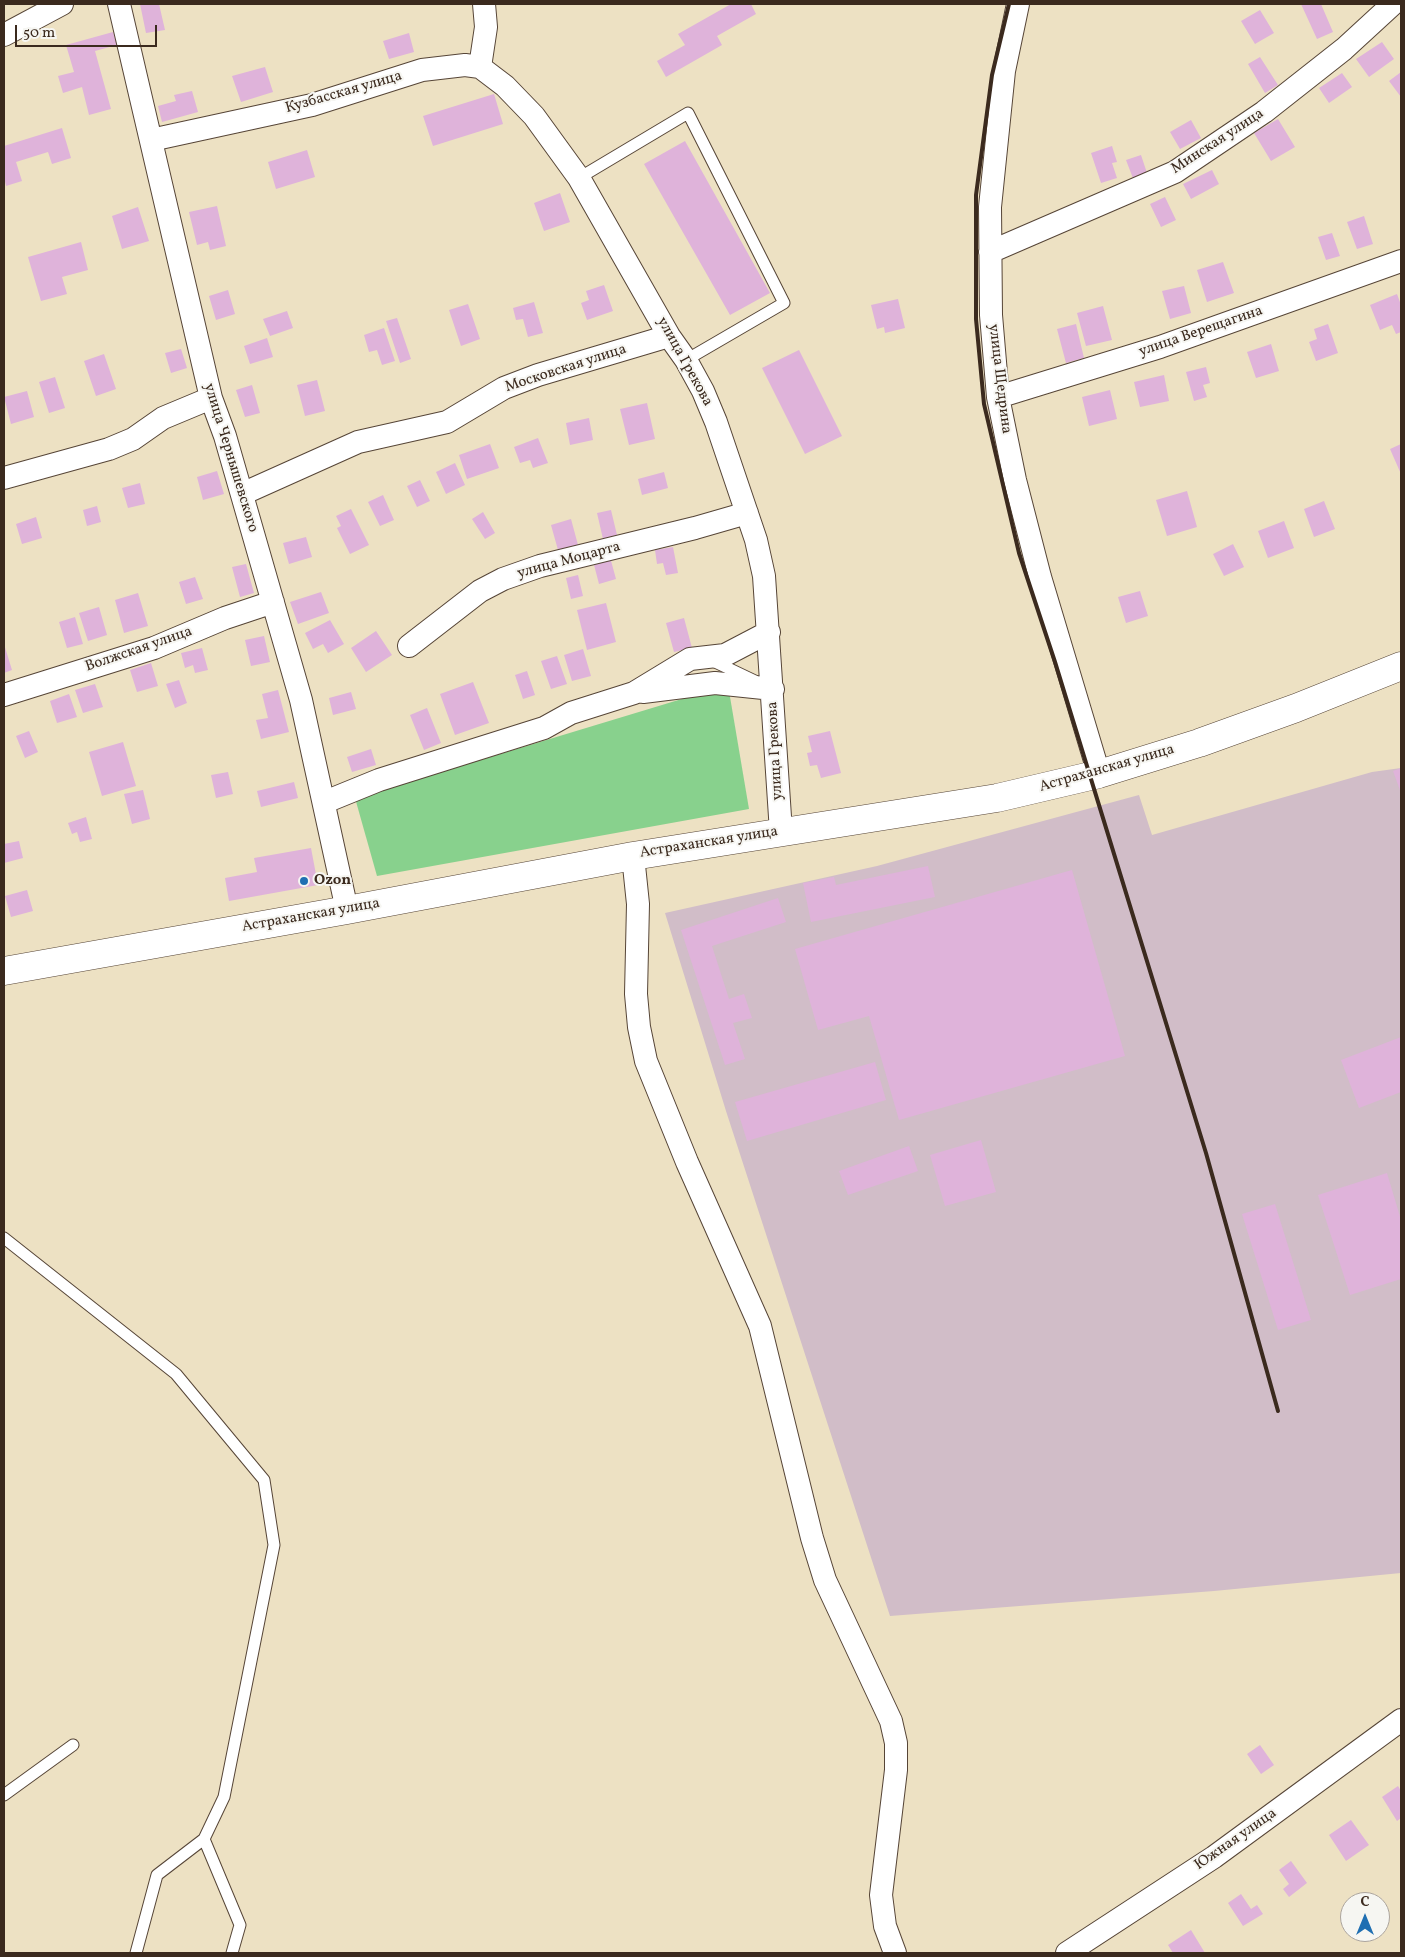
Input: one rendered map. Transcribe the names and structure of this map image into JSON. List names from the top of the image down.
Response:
{
  "streets": {
    "main road": ["Астраханская улица"],
    "street": [
      "Кузбасская улица",
      "Минская улица",
      "улица Верещагина",
      "улица Грекова",
      "Московская улица",
      "улица Щедрина",
      "улица Чернышевского",
      "улица Моцарта",
      "Волжская улица",
      "Южная улица"
    ]
  },
  "crossings": [
    ["Кузбасская улица", "улица Грекова"],
    ["Кузбасская улица", "улица Чернышевского"],
    ["Минская улица", "улица Щедрина"],
    ["улица Верещагина", "улица Щедрина"],
    ["улица Грекова", "Московская улица"],
    ["улица Грекова", "улица Моцарта"],
    ["улица Грекова", "Астраханская улица"],
    ["Московская улица", "улица Чернышевского"],
    ["улица Щедрина", "Астраханская улица"],
    ["улица Чернышевского", "Волжская улица"],
    ["улица Чернышевского", "Астраханская улица"]
  ],
  "places": ["Ozon"],
  "scale_bar": "50 m",
  "north": "top"
}
